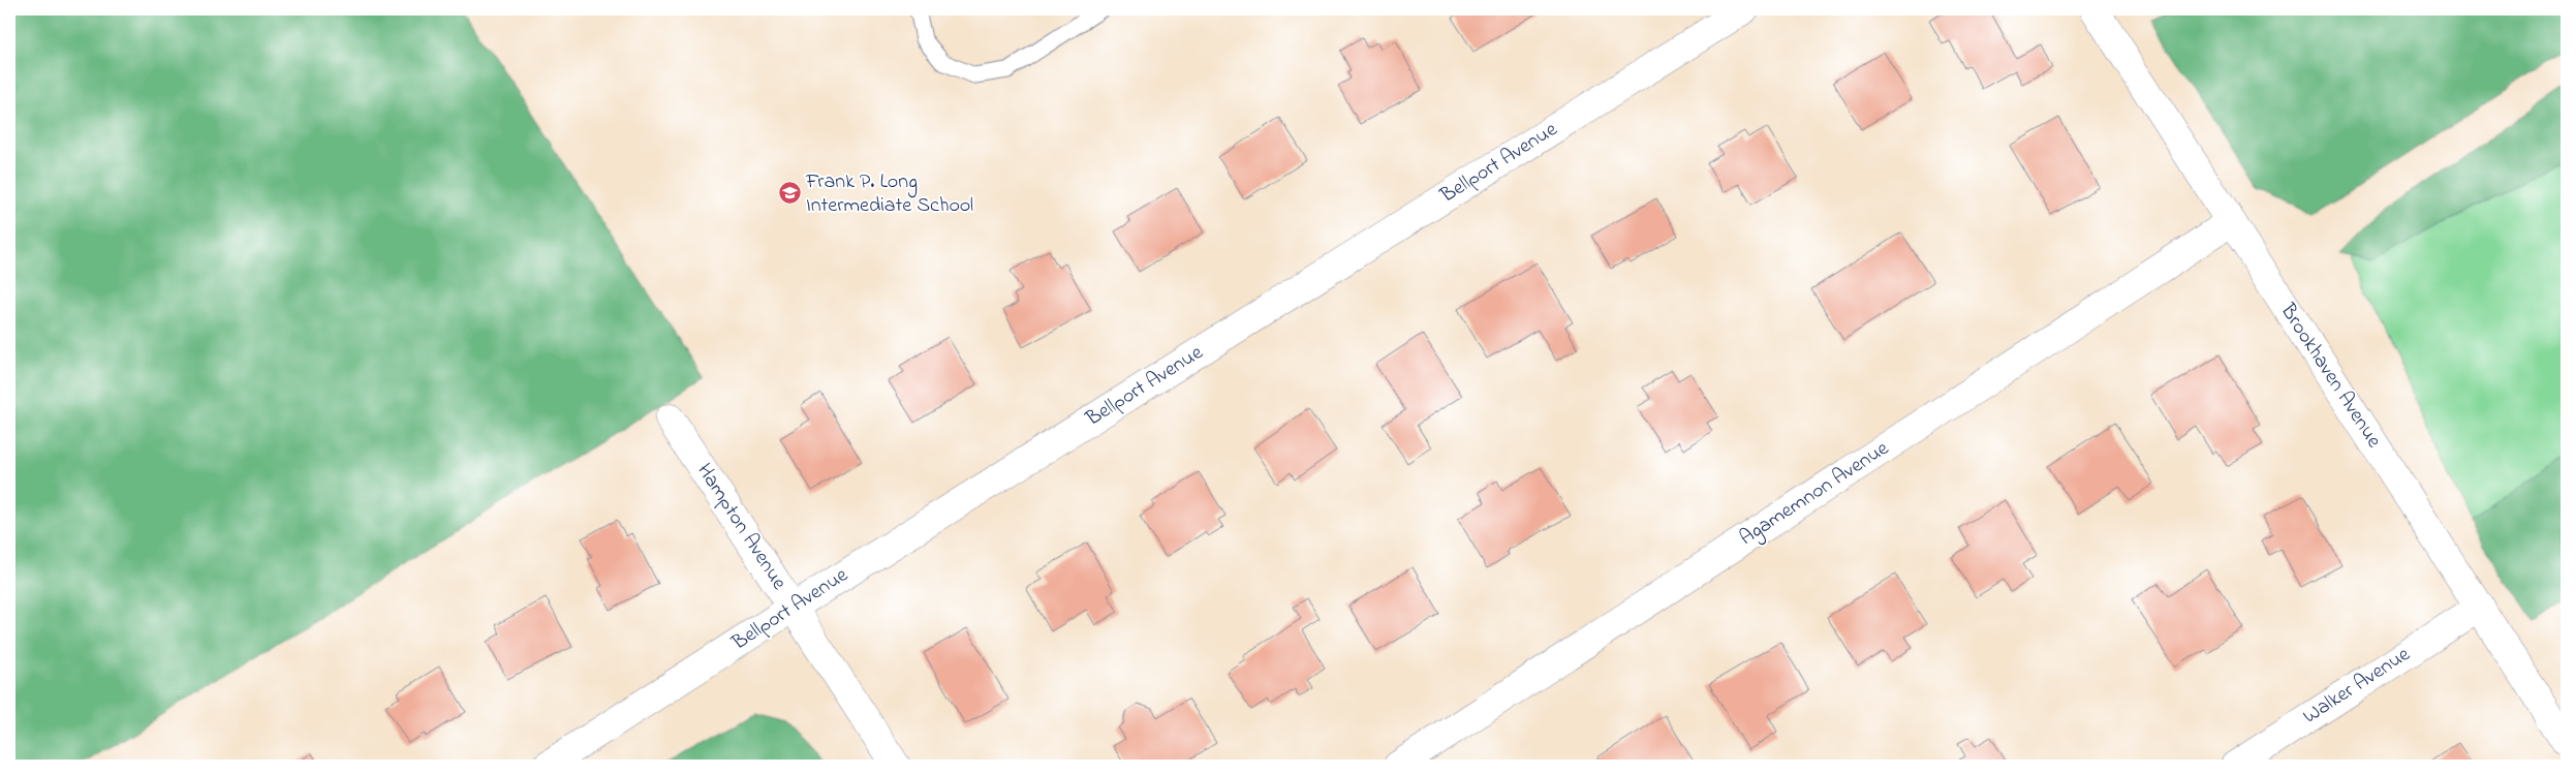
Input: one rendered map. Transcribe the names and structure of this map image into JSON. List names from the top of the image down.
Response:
{
  "streets": {
    "street": [
      "Bellport Avenue",
      "Brookhaven Avenue",
      "Agamemnon Avenue",
      "Hampton Avenue",
      "Walker Avenue"
    ]
  },
  "crossings": [
    ["Bellport Avenue", "Hampton Avenue"],
    ["Brookhaven Avenue", "Agamemnon Avenue"],
    ["Brookhaven Avenue", "Walker Avenue"]
  ],
  "places": {
    "school or university": ["Frank P. Long Intermediate School"]
  }
}
